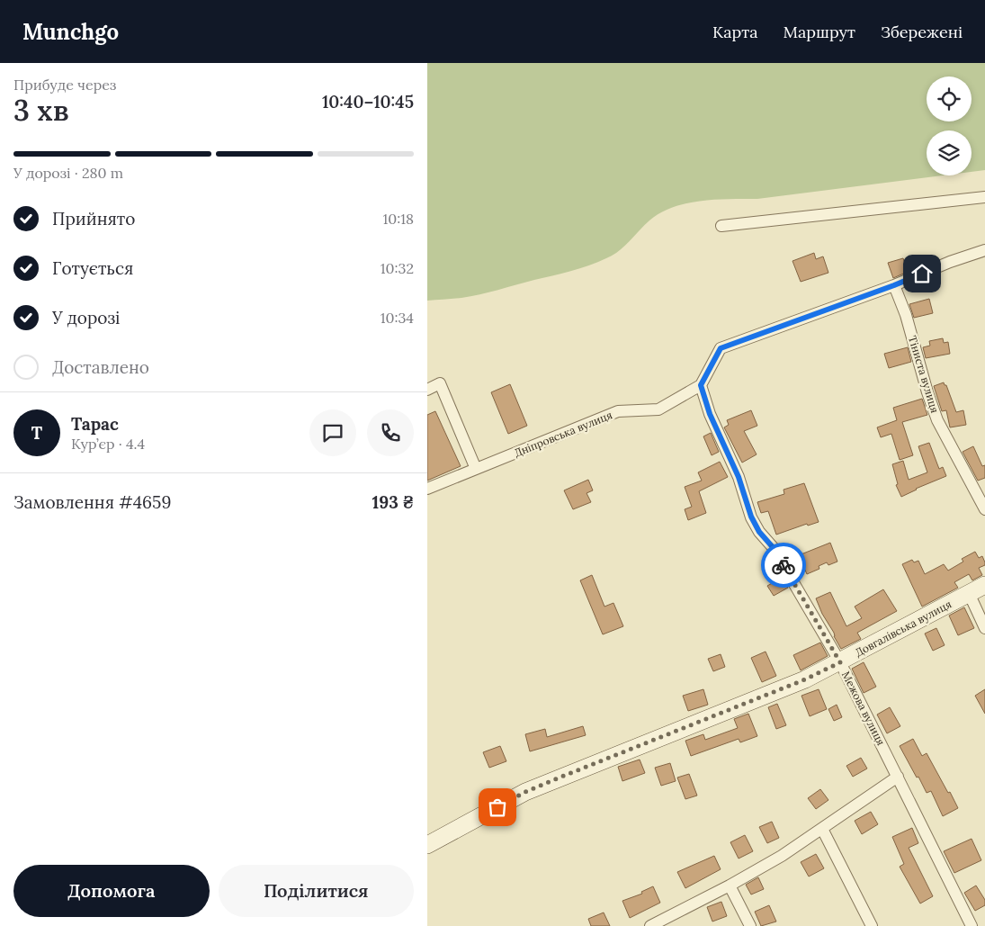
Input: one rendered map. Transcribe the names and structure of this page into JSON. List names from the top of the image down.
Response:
{
  "streets": {
    "street": [
      "Тіниста вулиця",
      "Дніпровська вулиця",
      "Довгалівська вулиця",
      "Межова вулиця"
    ]
  },
  "crossings": [
    ["Дніпровська вулиця", "Межова вулиця"],
    ["Довгалівська вулиця", "Межова вулиця"]
  ],
  "page": {
    "header": "Munchgo",
    "nav": ["Карта", "Маршрут", "Збережені"],
    "heading": ["3 хв", "Прибуде через", "10:40–10:45"],
    "panel": [
      "Тарас",
      "Кур’єр · 4.4",
      "Замовлення #4659",
      "193 ₴"
    ],
    "bar": "У дорозі · 280 m",
    "list": [
      ["Прийнято", "10:18"],
      ["Готується", "10:32"],
      ["У дорозі", "10:34"],
      "Доставлено"
    ],
    "round": "Т",
    "buttons": ["Допомога", "Поділитися"]
  }
}
